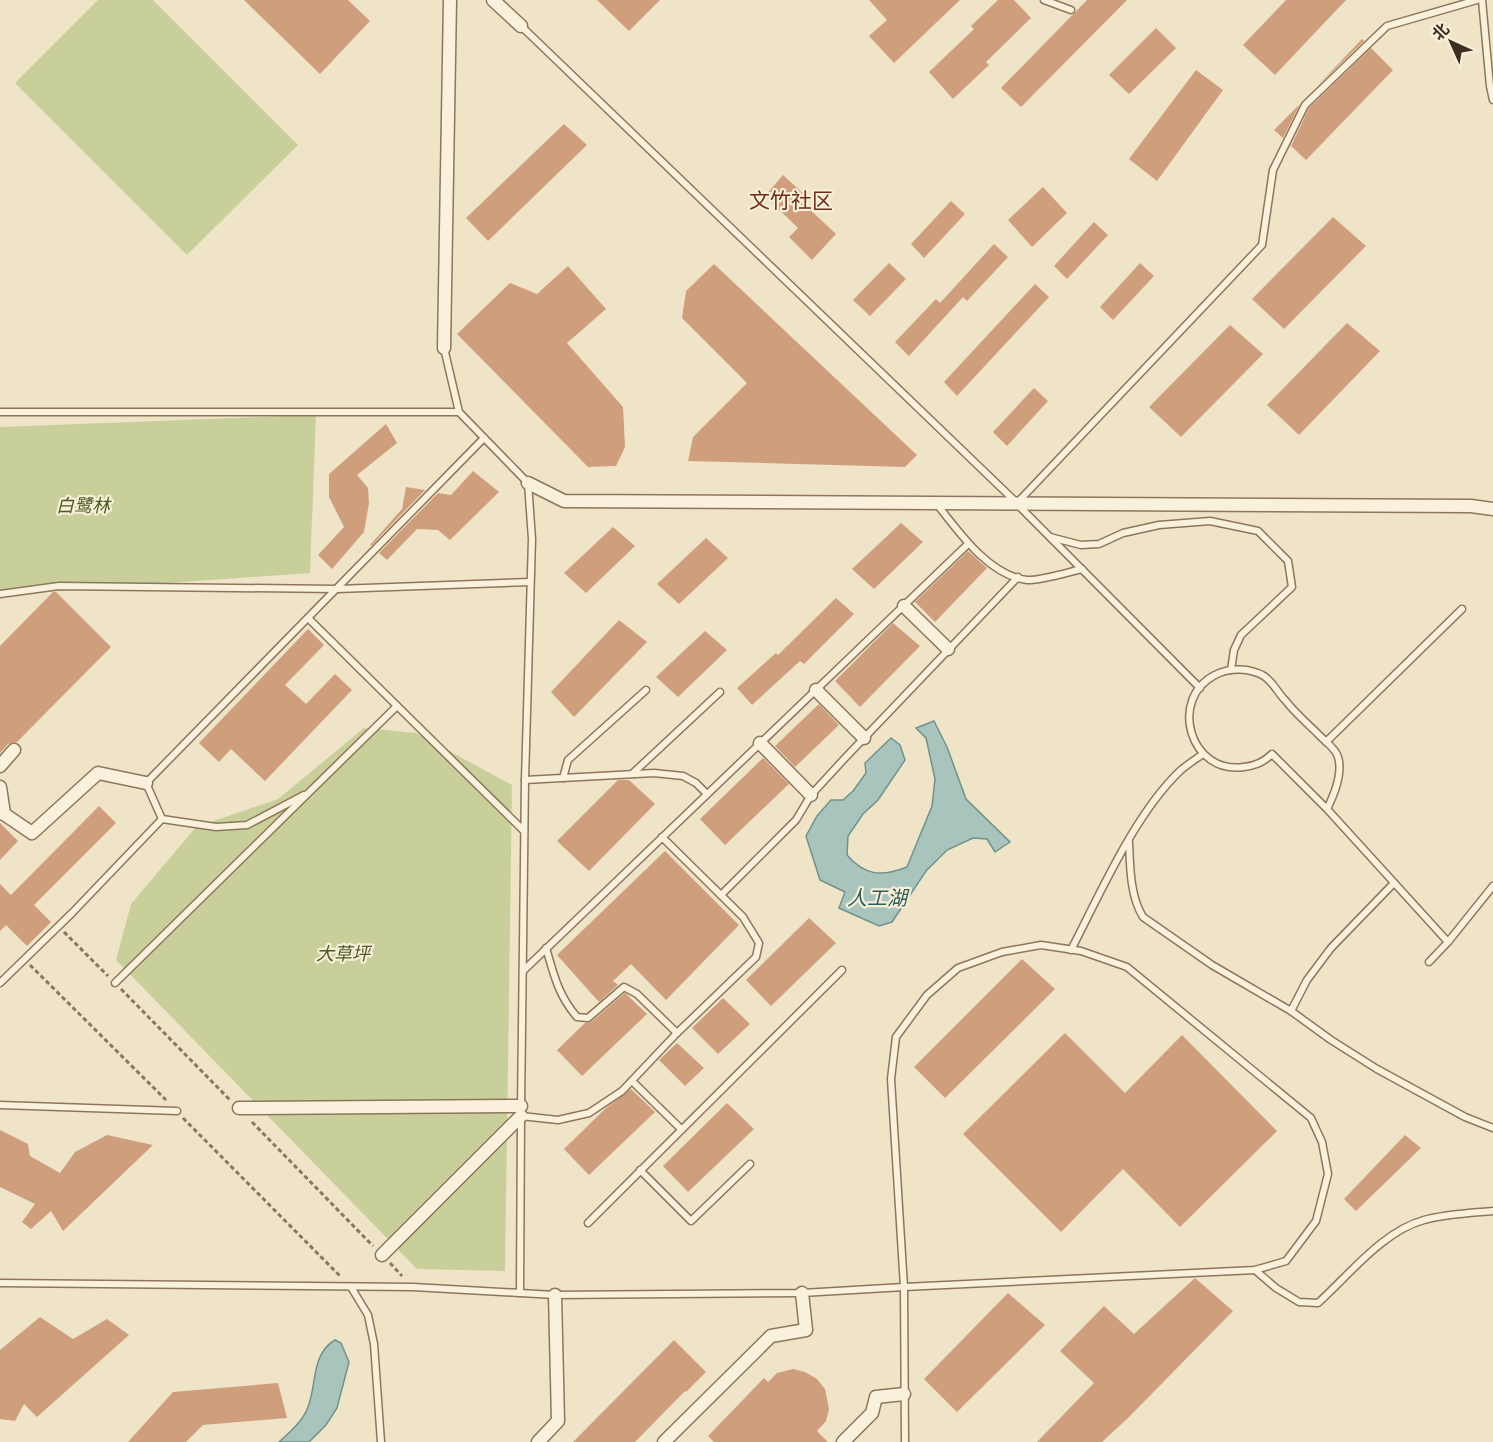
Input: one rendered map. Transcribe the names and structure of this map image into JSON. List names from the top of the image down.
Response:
{
  "districts": ["文竹社区"],
  "water": ["人工湖"],
  "parks": ["白鹭林", "大草坪"],
  "north": "top left"
}
